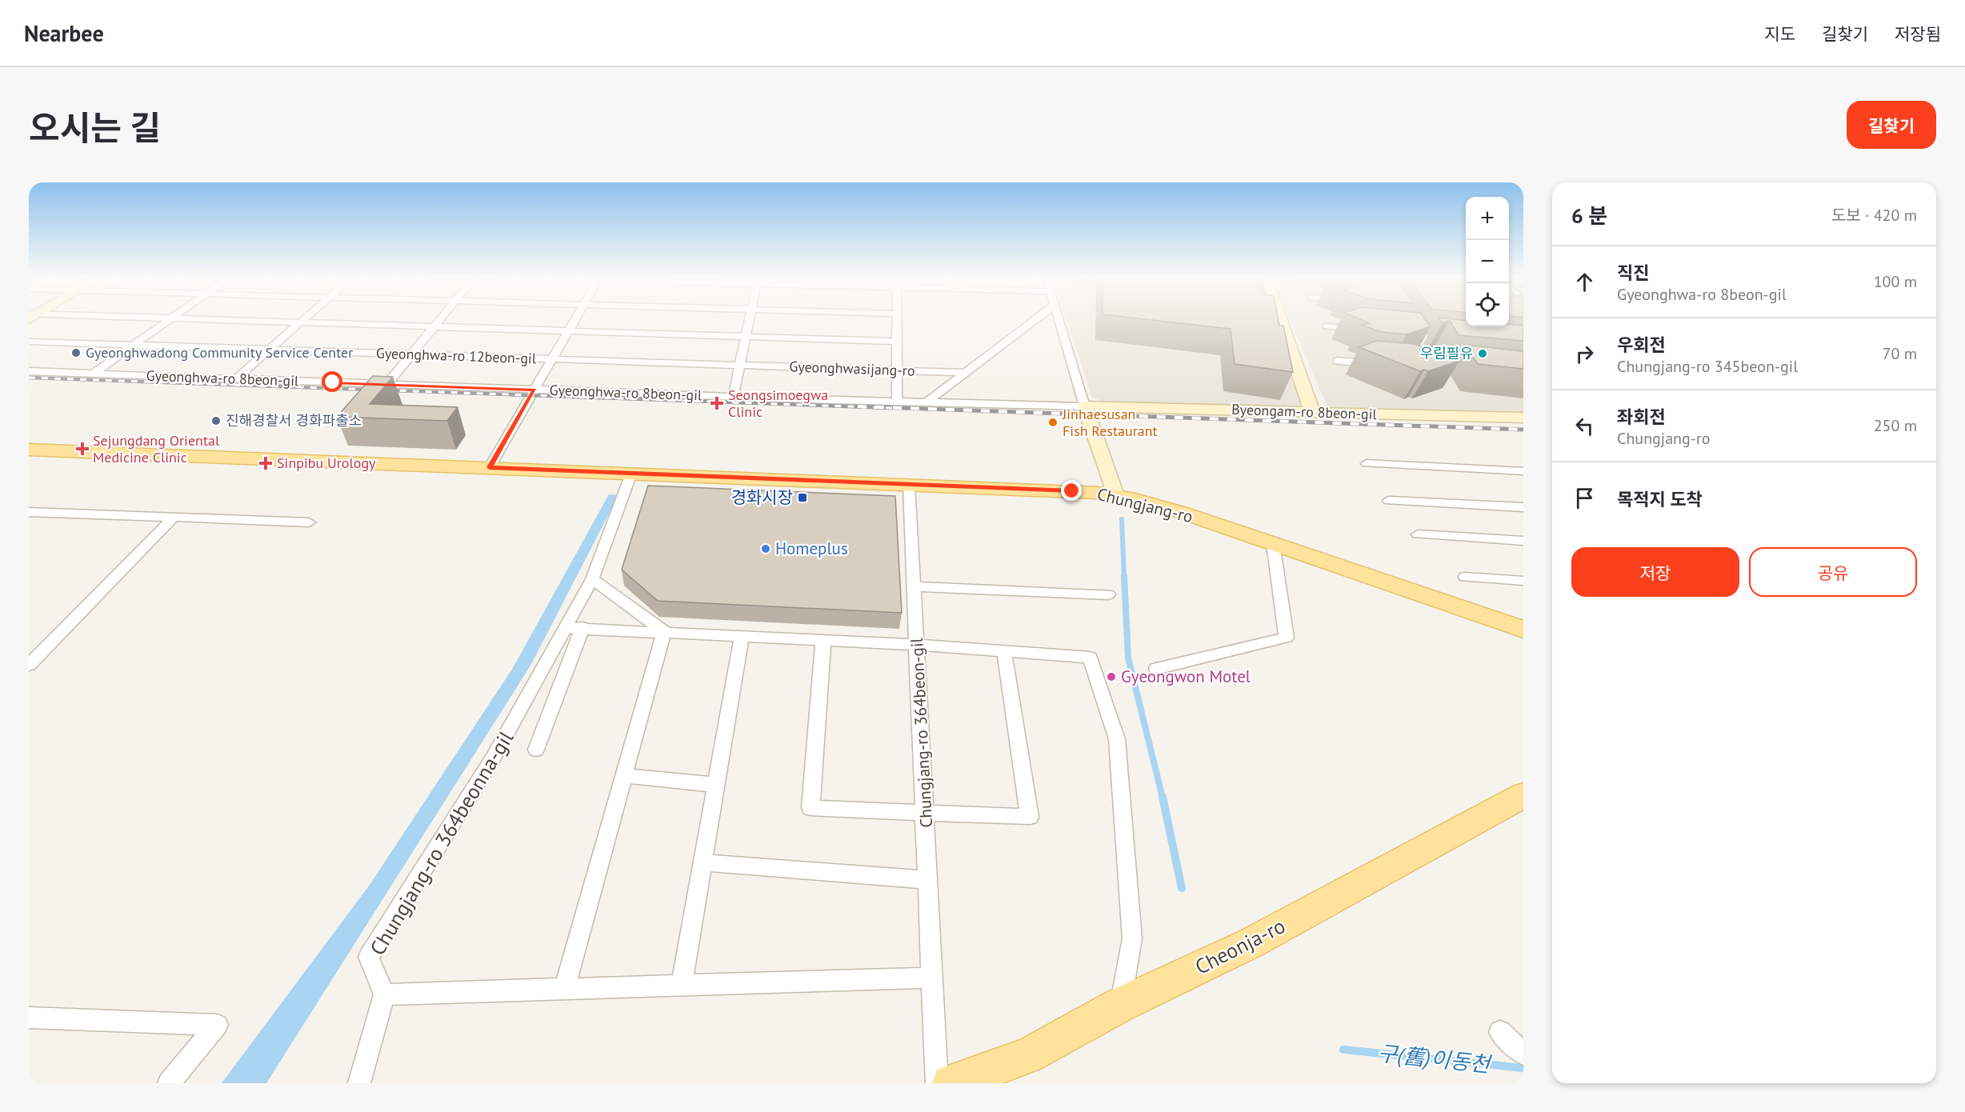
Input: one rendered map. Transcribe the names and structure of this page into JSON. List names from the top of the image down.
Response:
{
  "streets": {
    "main road": ["Chungjang-ro", "Cheonja-ro"],
    "street": [
      "Gyeonghwa-ro 12beon-gil",
      "Gyeonghwasijang-ro",
      "Gyeonghwa-ro 8beon-gil",
      "Byeongam-ro 8beon-gil",
      "Chungjang-ro 364beon-gil",
      "Chungjang-ro 364beonna-gil"
    ]
  },
  "crossings": [
    ["Gyeonghwa-ro 12beon-gil", "Gyeonghwasijang-ro"],
    ["Gyeonghwa-ro 8beon-gil", "Byeongam-ro 8beon-gil"],
    ["Chungjang-ro", "Chungjang-ro 364beon-gil"]
  ],
  "water": ["구(舊)이동천"],
  "places": {
    "other": [
      "Gyeonghwadong Community Service Center",
      "우림필유",
      "진해경찰서 경화파출소",
      "Jinhaesusan Fish Restaurant",
      "Homeplus",
      "Gyeongwon Motel"
    ],
    "health": ["Seongsimoegwa Clinic", "Sejungdang Oriental Medicine Clinic", "Sinpibu Urology"],
    "transit": ["경화시장"]
  },
  "page": {
    "header": "Nearbee",
    "nav": ["지도", "길찾기", "저장됨"],
    "title": "오시는 길",
    "buttons": [
      "길찾기",
      ["저장", "공유"]
    ],
    "heading": ["6 분", "도보 · 420 m"],
    "map_buttons": ["+", "−"],
    "list": [
      ["직진", "Gyeonghwa-ro 8beon-gil", "100 m"],
      ["우회전", "Chungjang-ro 345beon-gil", "70 m"],
      ["좌회전", "Chungjang-ro", "250 m"],
      "목적지 도착"
    ]
  }
}
